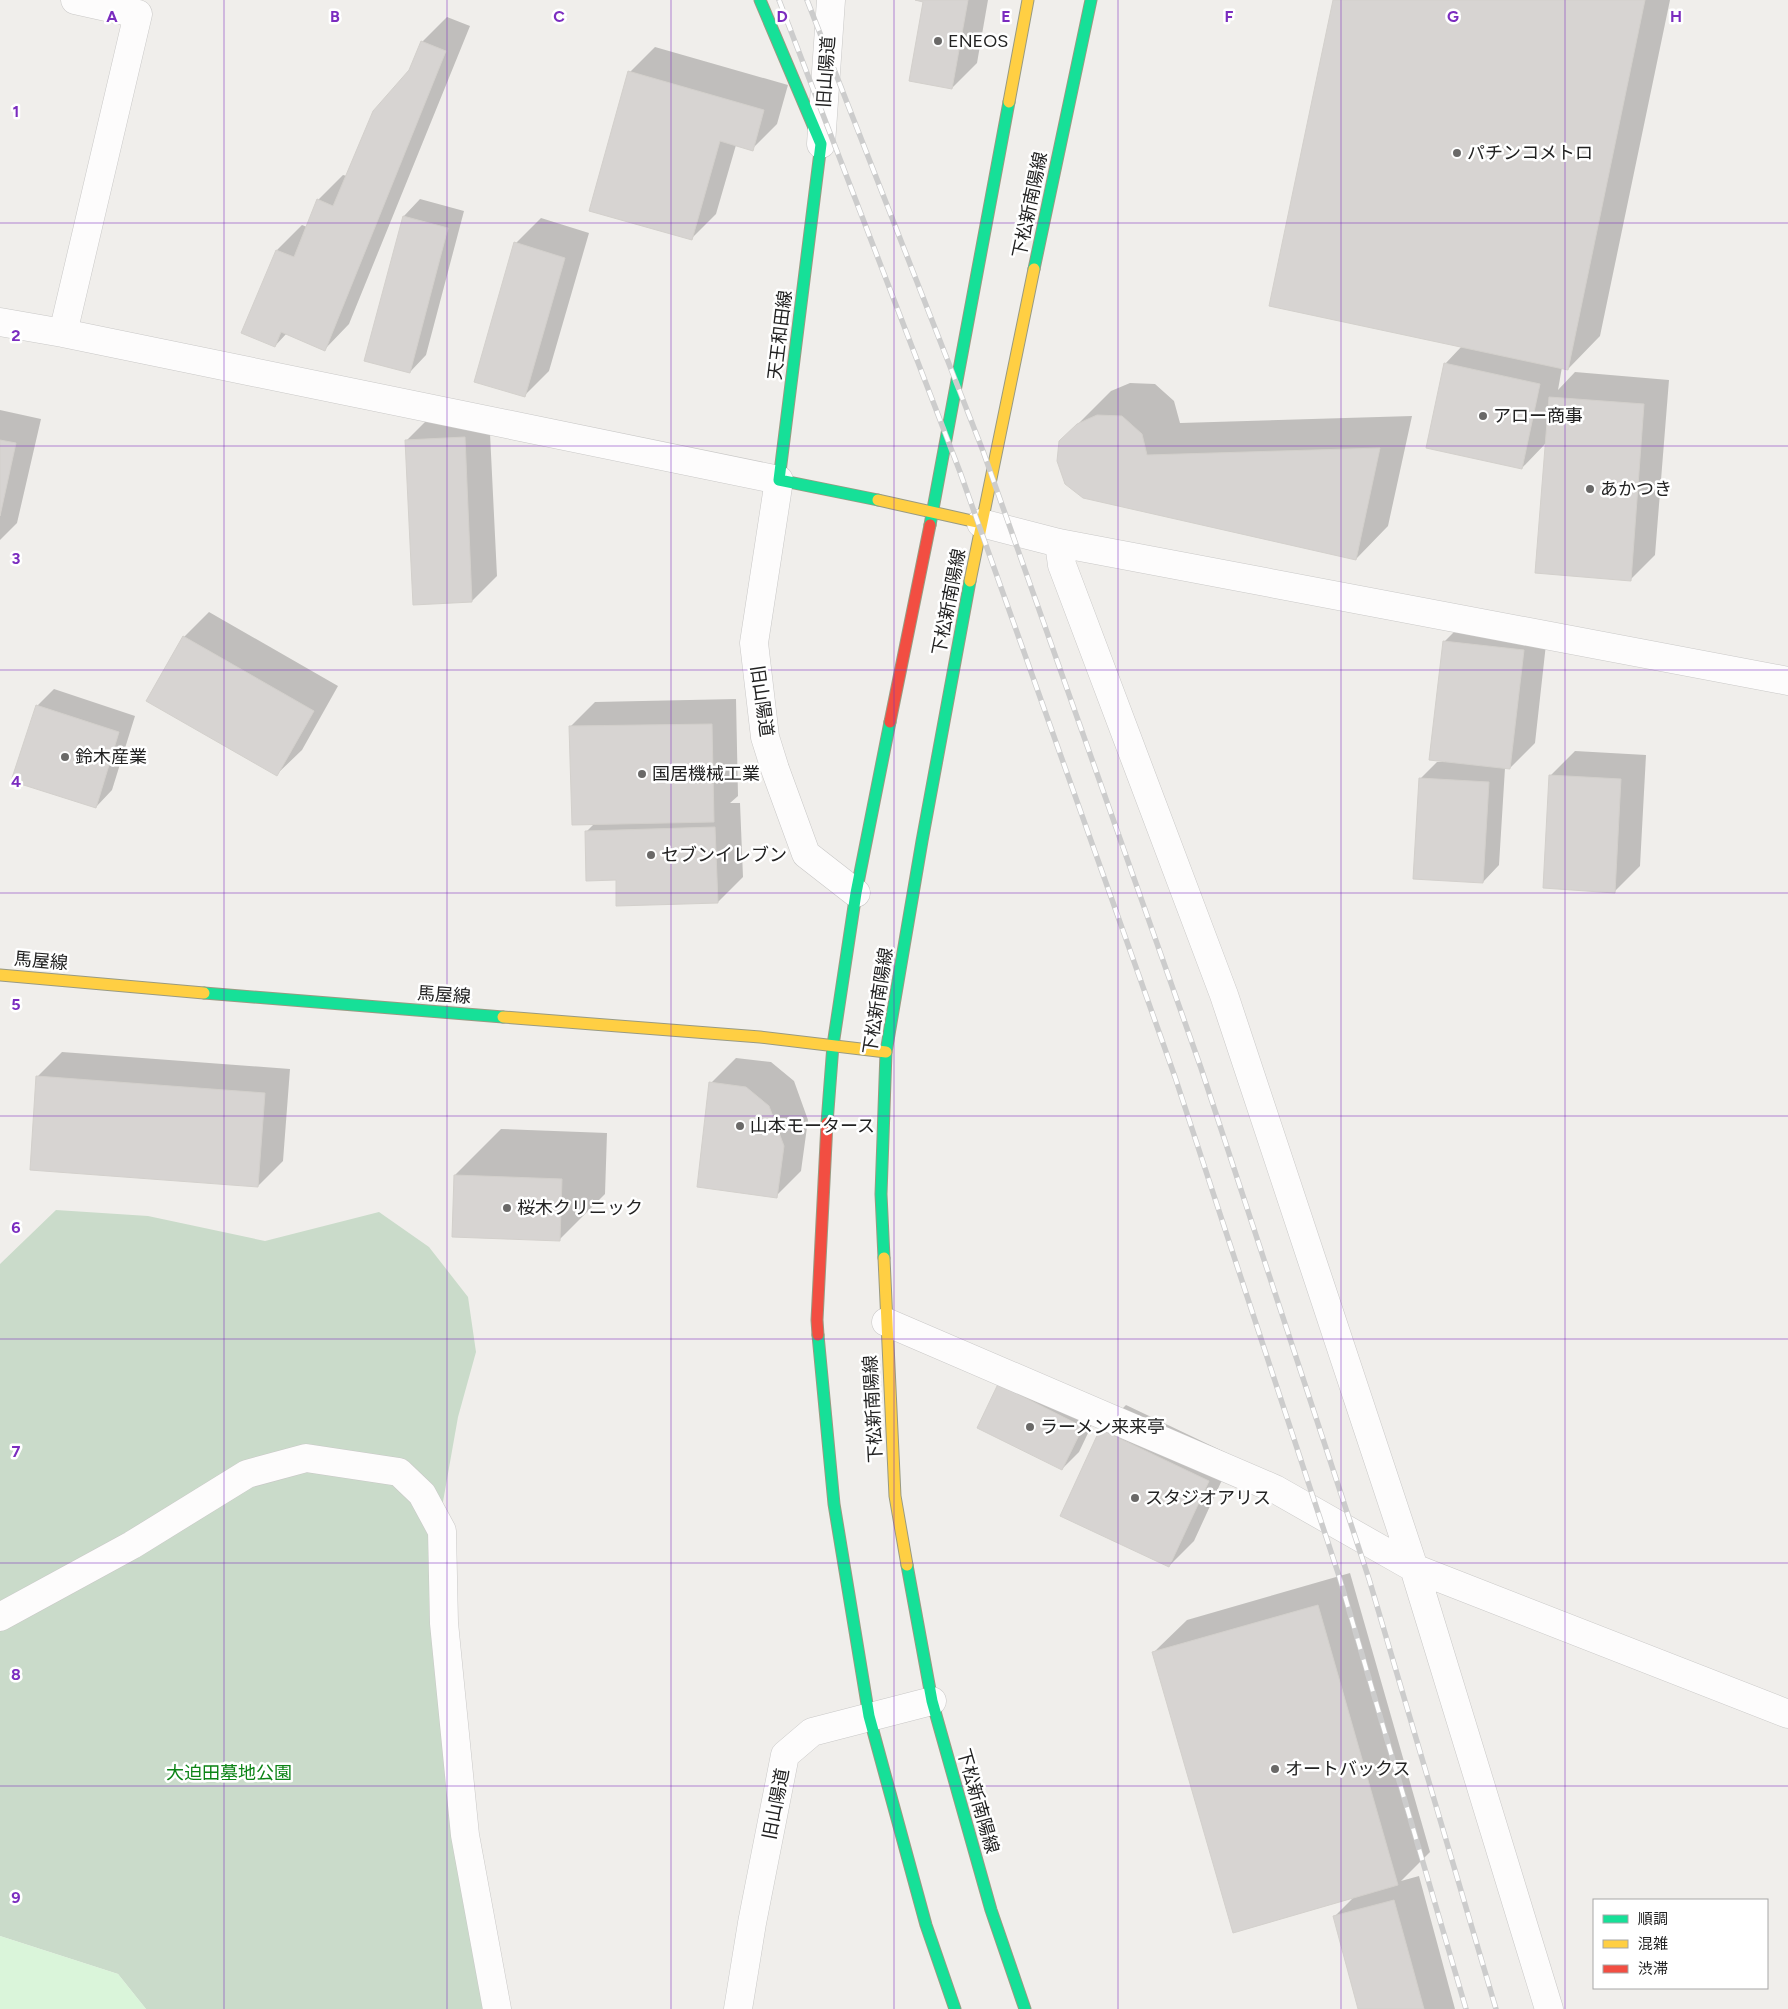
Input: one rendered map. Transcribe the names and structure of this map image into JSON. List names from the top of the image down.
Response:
{
  "streets": {
    "main road": ["下松新南陽線", "天王和田線", "馬屋線"],
    "street": ["旧山陽道"]
  },
  "crossings": [
    ["旧山陽道", "下松新南陽線"],
    ["旧山陽道", "天王和田線"],
    ["下松新南陽線", "馬屋線"]
  ],
  "parks": ["大迫田墓地公園"],
  "places": [
    "ENEOS",
    "パチンコメトロ",
    "アロー商事",
    "あかつき",
    "鈴木産業",
    "国居機械工業",
    "セブンイレブン",
    "山本モータース",
    "桜木クリニック",
    "ラーメン来来亭",
    "スタジオアリス",
    "オートバックス"
  ],
  "legend": ["順調", "混雑", "渋滞"],
  "grid": {
    "columns": [
      "A",
      "B",
      "C",
      "D",
      "E",
      "F",
      "G",
      "H"
    ],
    "rows": [
      "1",
      "2",
      "3",
      "4",
      "5",
      "6",
      "7",
      "8",
      "9"
    ]
  }
}
